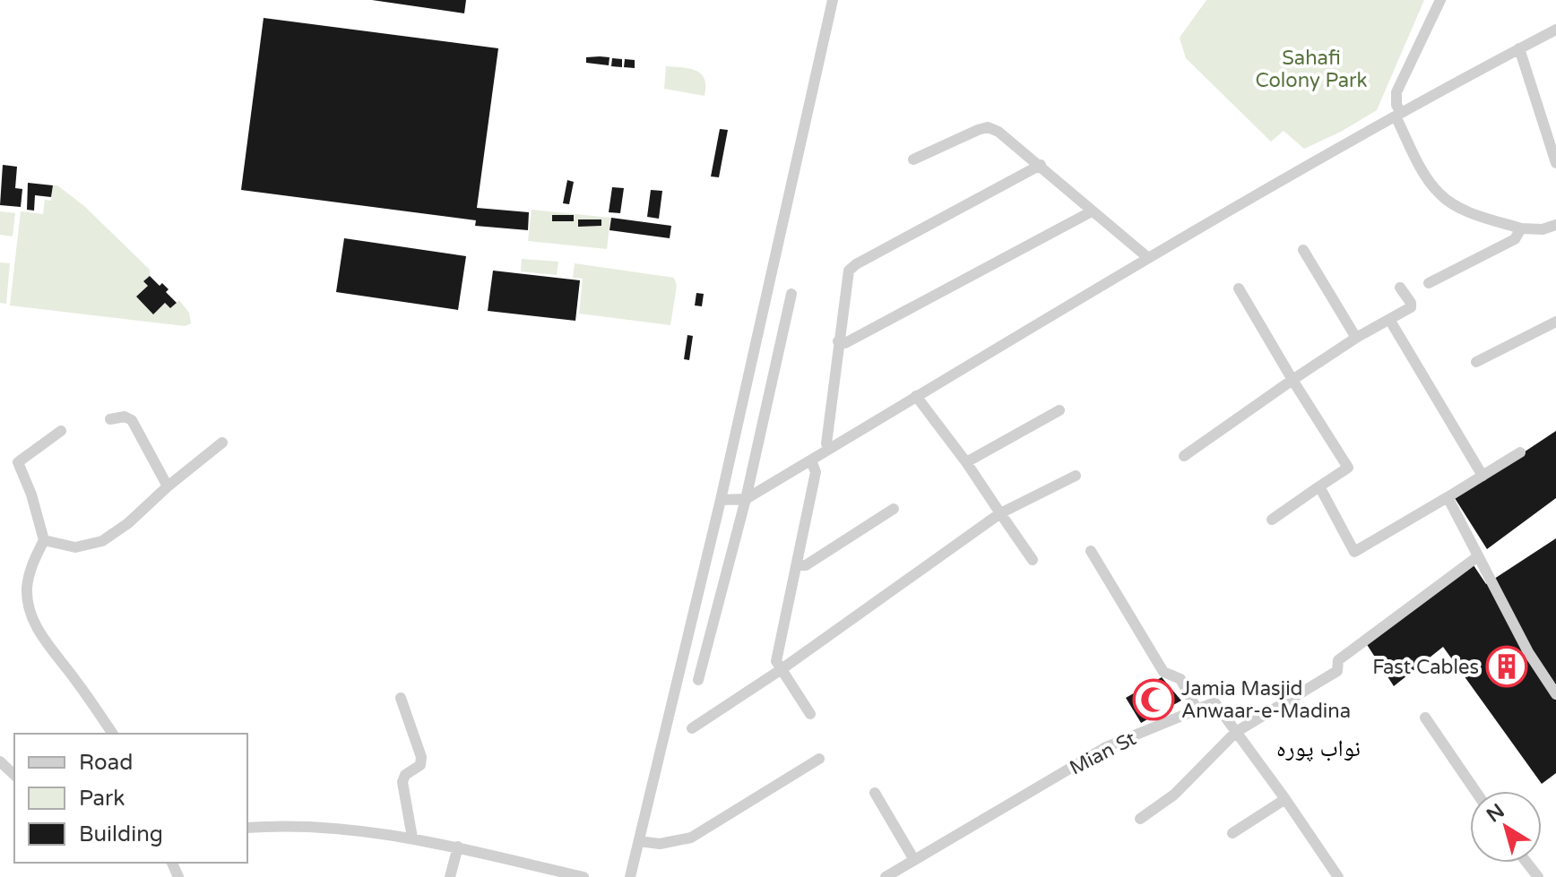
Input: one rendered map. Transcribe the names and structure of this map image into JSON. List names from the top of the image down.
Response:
{
  "streets": {
    "street": ["Mian St"]
  },
  "districts": ["نواب پورہ"],
  "parks": ["Sahafi Colony Park"],
  "places": {
    "building": ["Fast Cables"],
    "mosque": ["Jamia Masjid Anwaar-e-Madina"]
  },
  "legend": ["Road", "Park", "Building"],
  "north": "top left"
}
